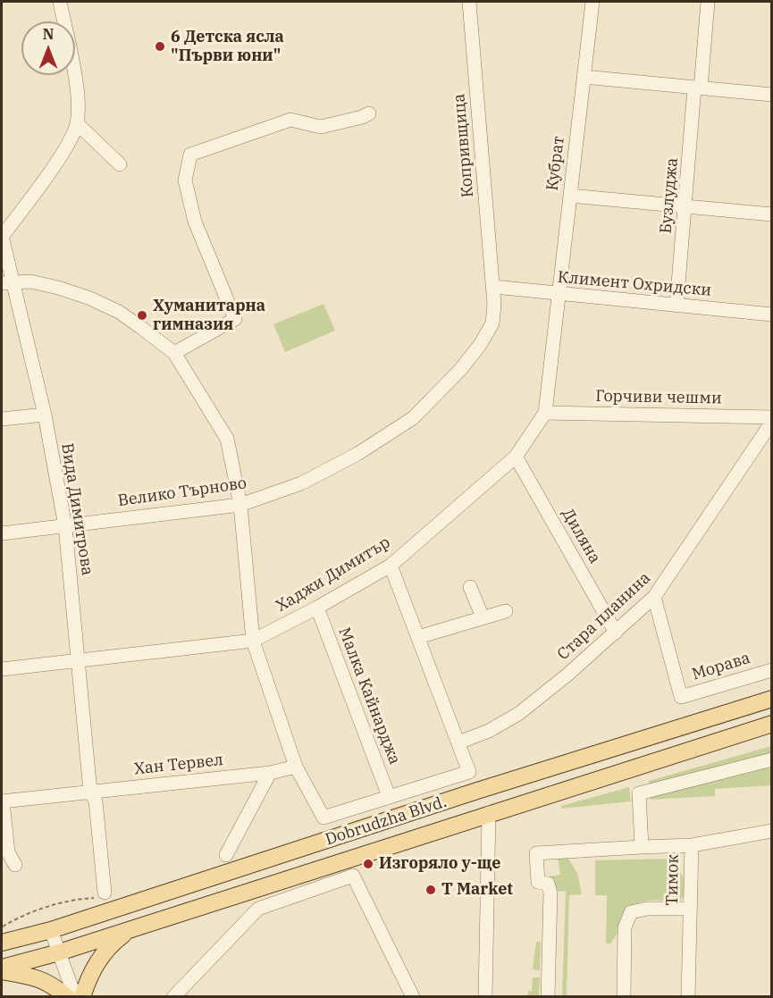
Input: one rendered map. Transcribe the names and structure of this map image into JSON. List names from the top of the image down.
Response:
{
  "streets": {
    "main road": ["Dobrudzha Blvd."],
    "street": [
      "Копривщица",
      "Кубрат",
      "Бузлуджа",
      "Климент Охридски",
      "Горчиви чешми",
      "Велико Търново",
      "Вида Димитрова",
      "Диляна",
      "Хаджи Димитър",
      "Стара планина",
      "Морава",
      "Малка Кайнарджа",
      "Хан Тервел",
      "Тимок"
    ]
  },
  "crossings": [
    ["Копривщица", "Климент Охридски"],
    ["Копривщица", "Велико Търново"],
    ["Кубрат", "Климент Охридски"],
    ["Кубрат", "Хаджи Димитър"],
    ["Бузлуджа", "Климент Охридски"],
    ["Климент Охридски", "Велико Търново"],
    ["Горчиви чешми", "Хаджи Димитър"],
    ["Горчиви чешми", "Стара планина"],
    ["Велико Търново", "Вида Димитрова"],
    ["Вида Димитрова", "Хаджи Димитър"],
    ["Вида Димитрова", "Хан Тервел"],
    ["Диляна", "Хаджи Димитър"],
    ["Диляна", "Стара планина"],
    ["Хаджи Димитър", "Малка Кайнарджа"],
    ["Стара планина", "Морава"]
  ],
  "places": [
    "6 Детска ясла \"Първи юни\"",
    "Хуманитарна гимназия",
    "Изгоряло у-ще",
    "T Market"
  ],
  "north": "top"
}
